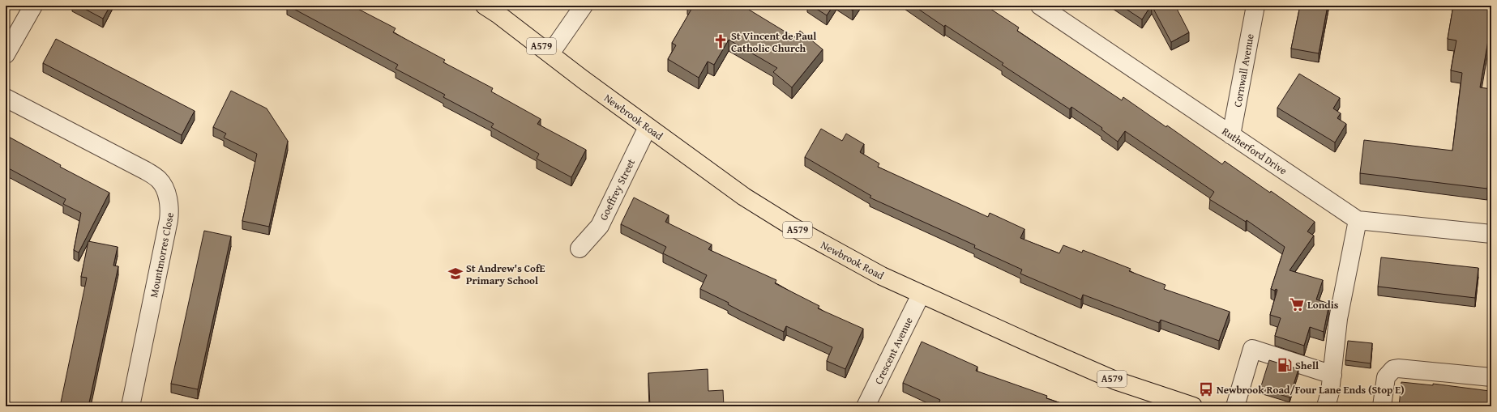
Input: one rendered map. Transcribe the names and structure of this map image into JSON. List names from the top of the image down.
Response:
{
  "streets": {
    "highway": ["A579", "Newbrook Road"],
    "street": [
      "Cornwall Avenue",
      "Rutherford Drive",
      "Goeffrey Street",
      "Mountmorres Close",
      "Crescent Avenue"
    ]
  },
  "crossings": [
    ["Cornwall Avenue", "Rutherford Drive"],
    ["Newbrook Road", "Goeffrey Street"],
    ["Newbrook Road", "Crescent Avenue"]
  ],
  "places": {
    "church": ["St Vincent de Paul Catholic Church"],
    "school or university": ["St Andrew's CofE Primary School"],
    "supermarket": ["Londis"],
    "fuel station": ["Shell"],
    "bus stop": ["Newbrook Road/Four Lane Ends (Stop E)"]
  }
}
